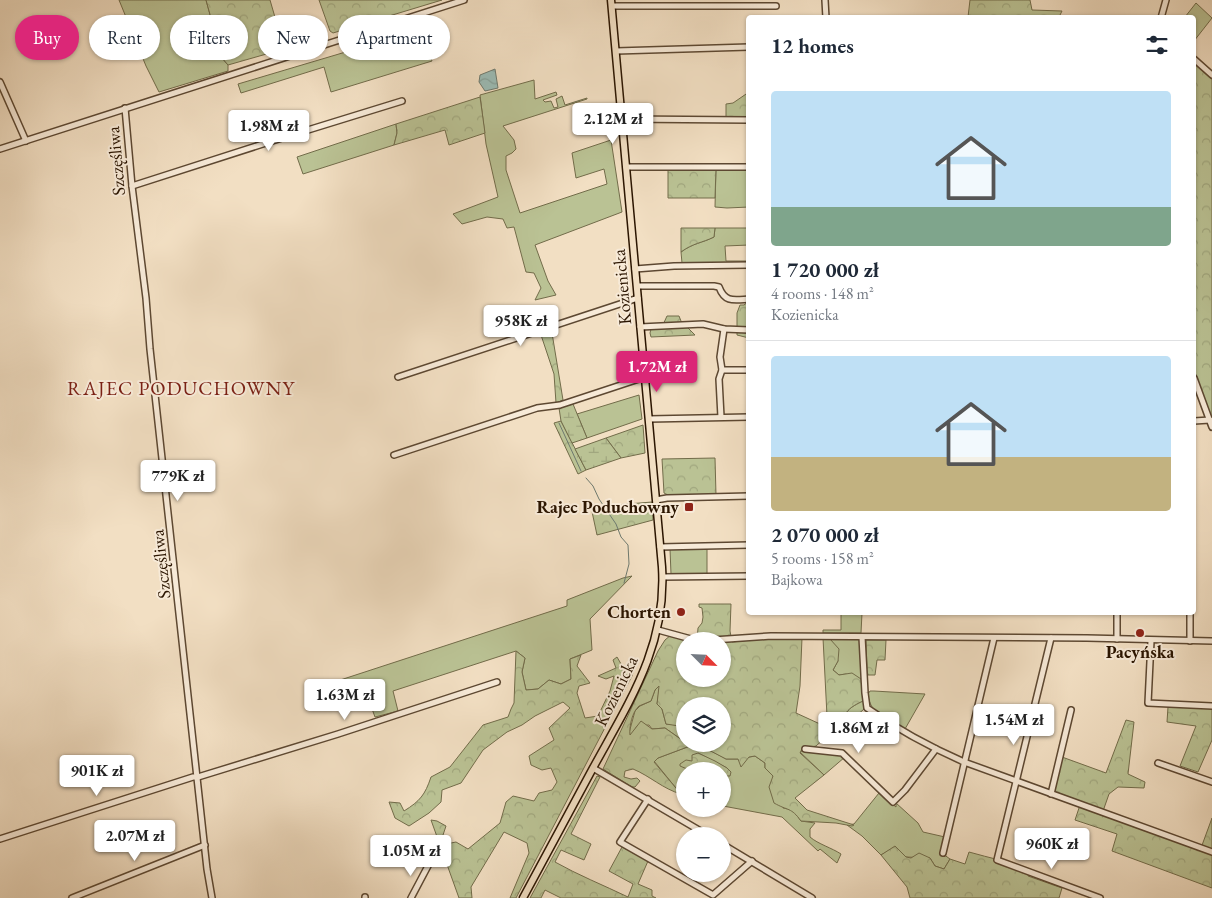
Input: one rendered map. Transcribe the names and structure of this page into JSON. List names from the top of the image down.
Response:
{
  "streets": {
    "main road": ["Kozienicka"],
    "street": ["Szczęśliwa"]
  },
  "districts": ["RAJEC PODUCHOWNY"],
  "places": {
    "transit": ["Rajec Poduchowny"],
    "other": ["Chorten", "Pacyńska"]
  },
  "north": "bottom right",
  "page": {
    "chip": [
      "Buy",
      "Rent",
      "Filters",
      "New",
      "Apartment"
    ],
    "heading": "12 homes",
    "list": [
      {
        "name": "1 720 000 zł",
        "note": "4 rooms · 148 m² · Kozienicka"
      },
      {
        "name": "2 070 000 zł",
        "note": "5 rooms · 158 m² · Bajkowa"
      }
    ],
    "price": [
      "2.12M zł",
      "1.98M zł",
      "958K zł",
      "1.72M zł",
      "779K zł",
      "1.63M zł",
      "1.54M zł",
      "1.86M zł",
      "901K zł",
      "2.07M zł",
      "960K zł",
      "1.05M zł"
    ],
    "map_buttons": ["+", "−"]
  }
}
